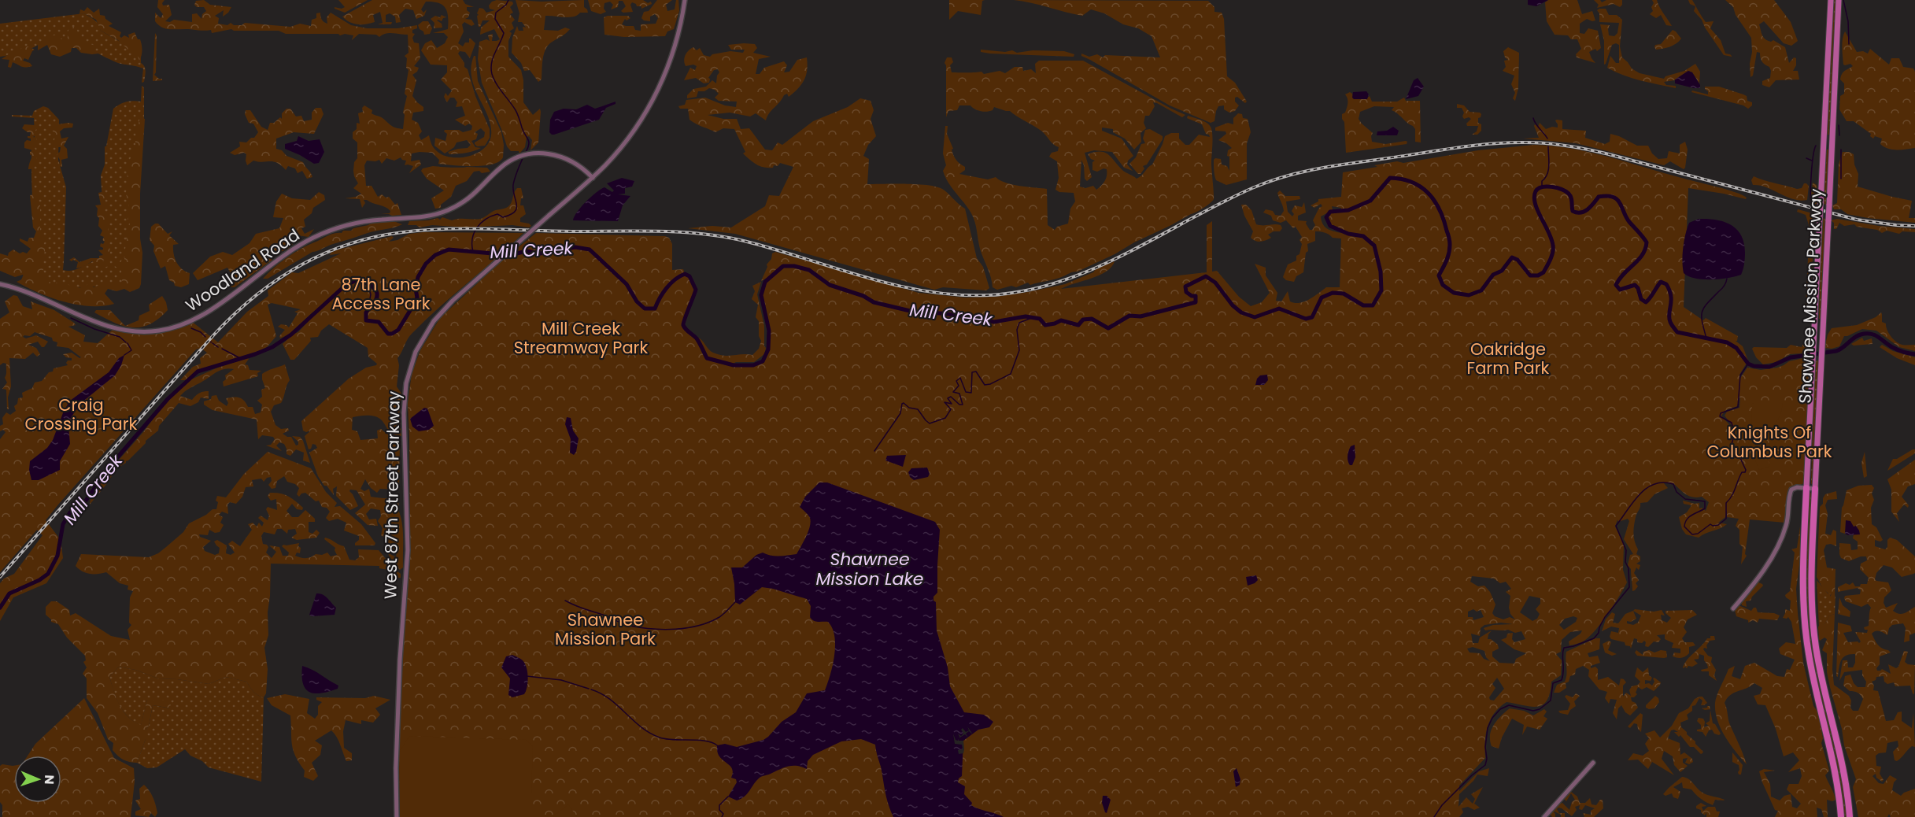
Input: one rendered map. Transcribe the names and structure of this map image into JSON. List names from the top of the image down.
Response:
{
  "streets": {
    "highway": ["Shawnee Mission Parkway"],
    "main road": ["Woodland Road", "West 87th Street Parkway"]
  },
  "crossings": [
    ["Woodland Road", "West 87th Street Parkway"]
  ],
  "water": ["Mill Creek", "Shawnee Mission Lake"],
  "parks": [
    "87th Lane Access Park",
    "Mill Creek Streamway Park",
    "Oakridge Farm Park",
    "Craig Crossing Park",
    "Knights Of Columbus Park",
    "Shawnee Mission Park"
  ],
  "north": "right"
}
